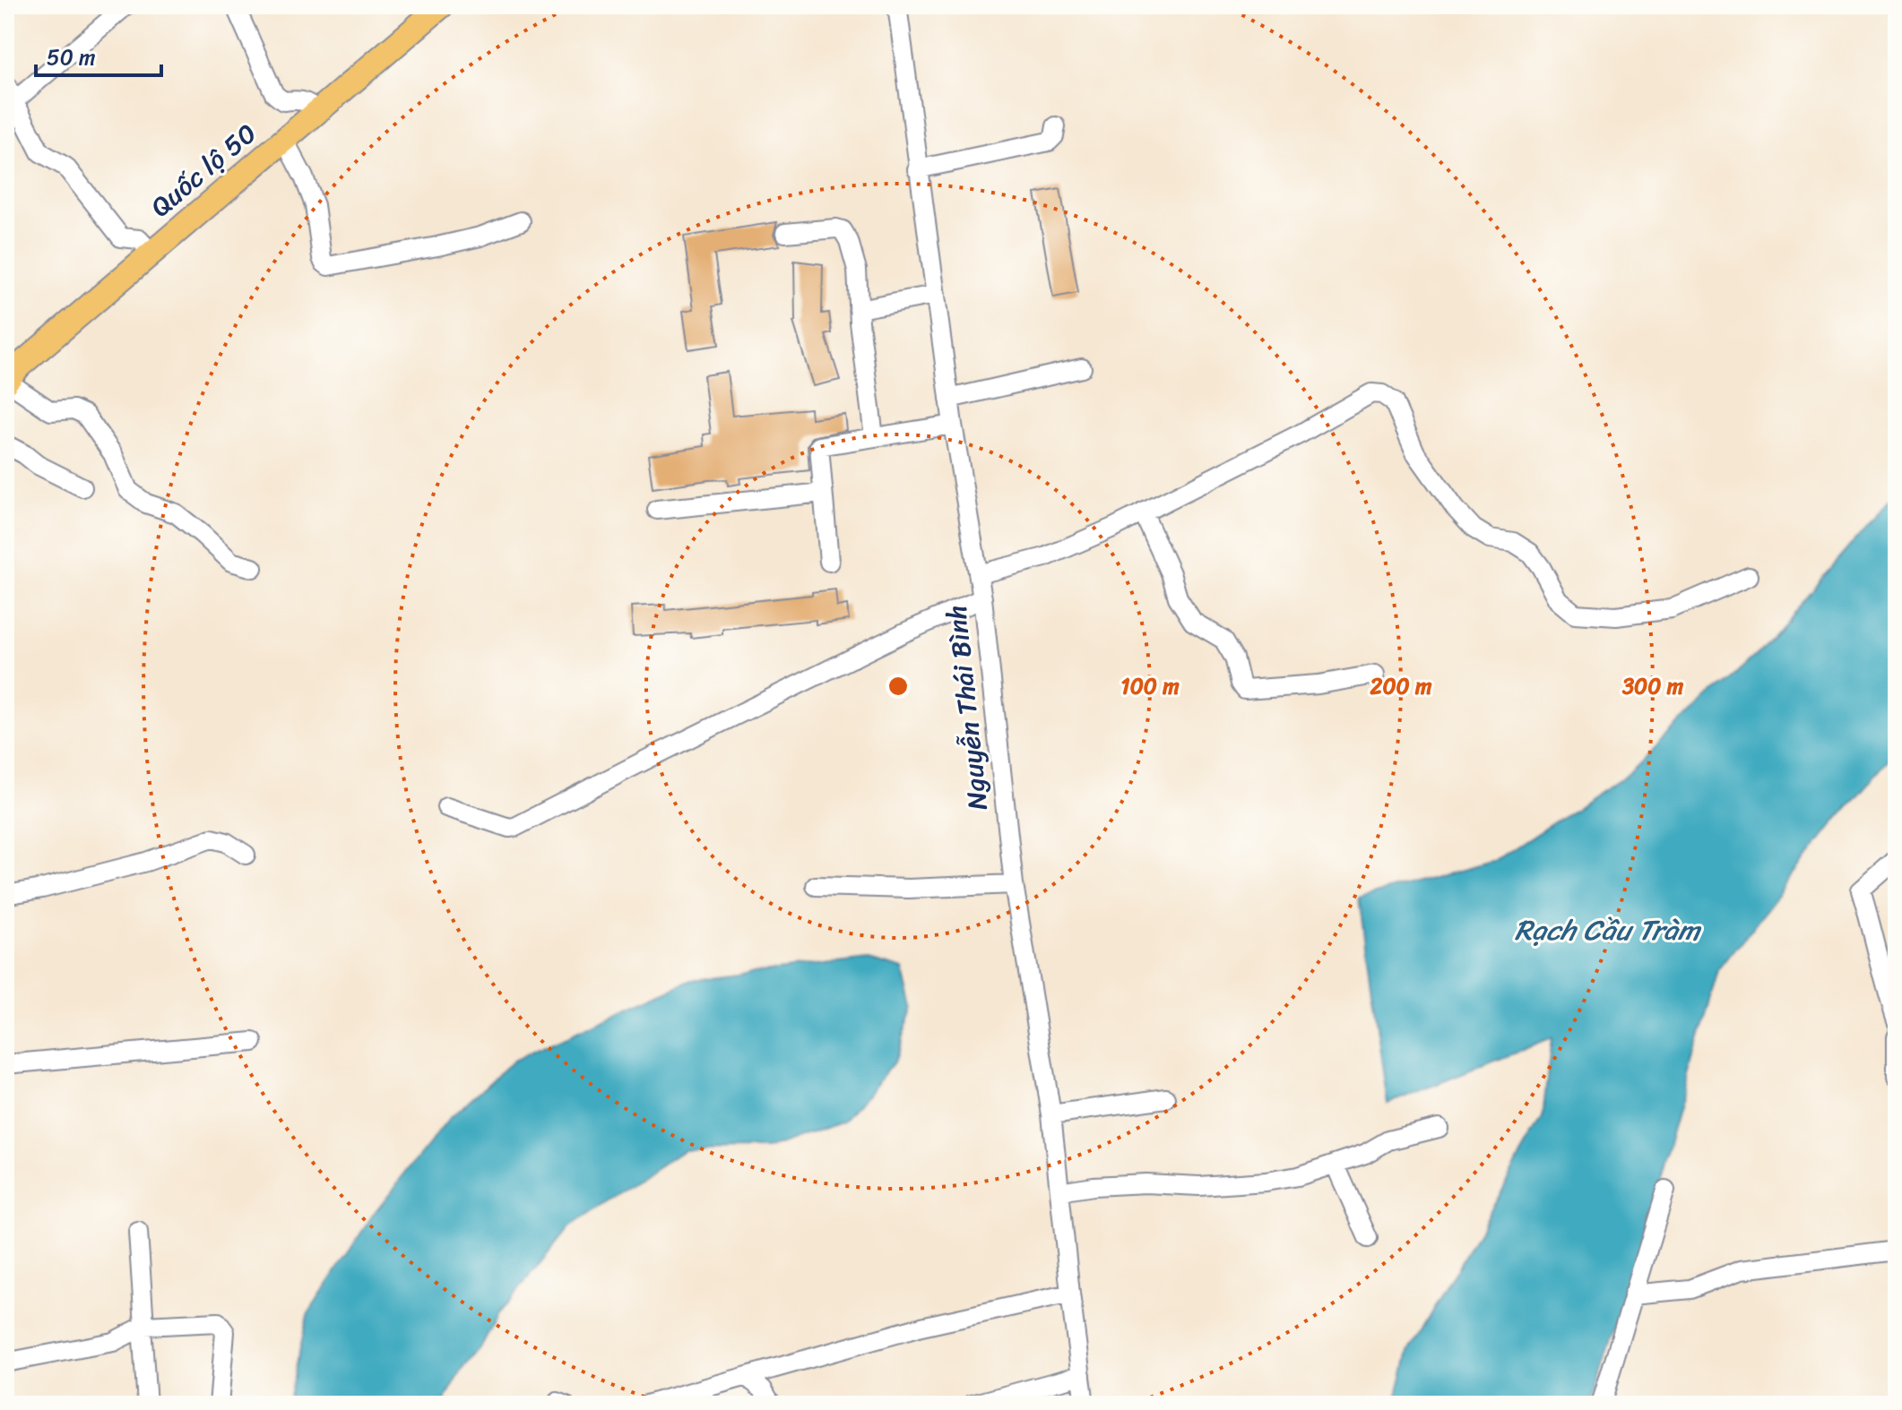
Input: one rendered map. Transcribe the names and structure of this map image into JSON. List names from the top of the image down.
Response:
{
  "streets": {
    "main road": ["Quốc lộ 50"],
    "street": ["Nguyễn Thái Bình"]
  },
  "water": ["Rạch Cầu Tràm"],
  "scale_bar": "50 m",
  "rings": ["100 m", "200 m", "300 m"]
}
